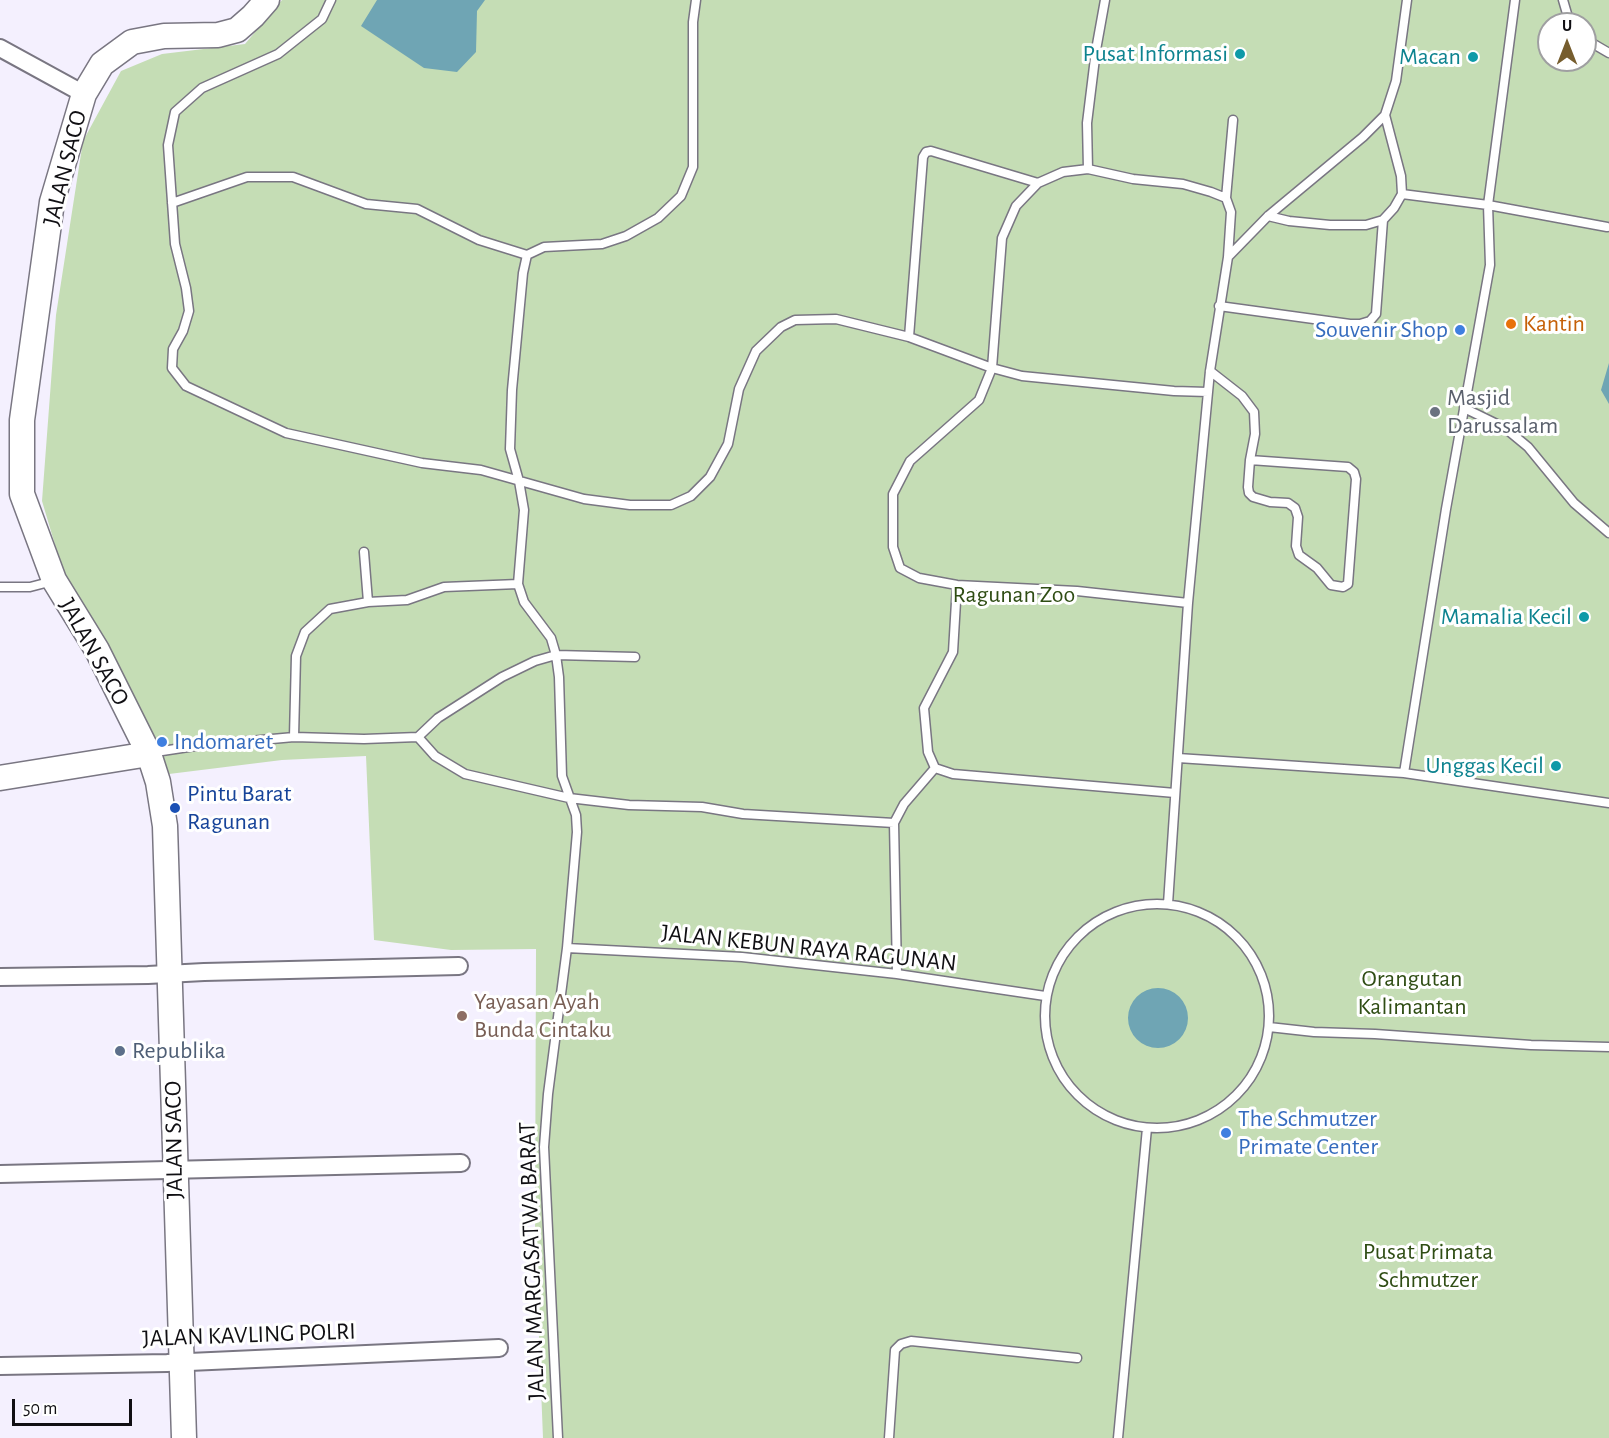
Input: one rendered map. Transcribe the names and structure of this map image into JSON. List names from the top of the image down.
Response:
{
  "streets": {
    "main road": ["JALAN SACO"],
    "street": ["JALAN KAVLING POLRI"],
    "lane": ["JALAN KEBUN RAYA RAGUNAN", "JALAN MARGASATWA BARAT"]
  },
  "crossings": [
    ["JALAN SACO", "JALAN KAVLING POLRI"],
    ["JALAN KEBUN RAYA RAGUNAN", "JALAN MARGASATWA BARAT"]
  ],
  "parks": ["Ragunan Zoo", "Orangutan Kalimantan", "Pusat Primata Schmutzer"],
  "places": [
    "Pusat Informasi",
    "Macan",
    "Kantin",
    "Souvenir Shop",
    "Masjid Darussalam",
    "Mamalia Kecil",
    "Indomaret",
    "Unggas Kecil",
    "Pintu Barat Ragunan",
    "Yayasan Ayah Bunda Cintaku",
    "Republika",
    "The Schmutzer Primate Center"
  ],
  "scale_bar": "50 m",
  "north": "top"
}
